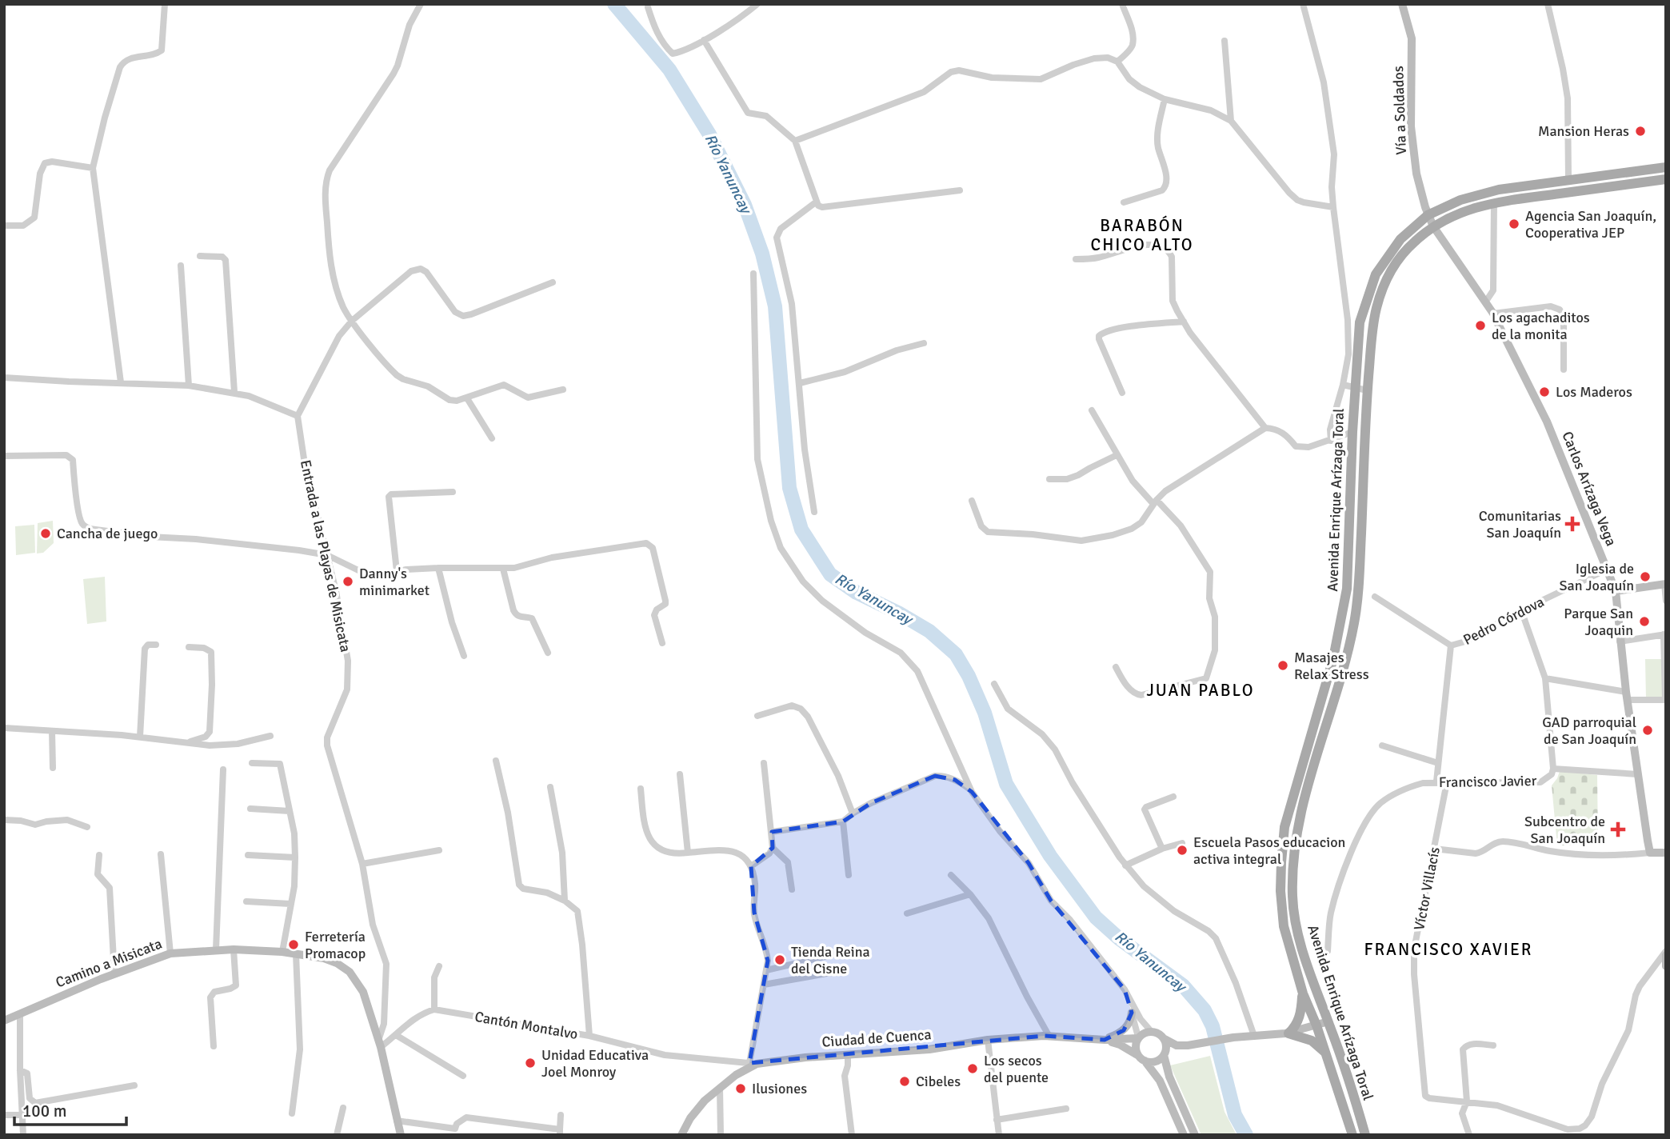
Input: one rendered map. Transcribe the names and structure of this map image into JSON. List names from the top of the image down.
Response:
{
  "streets": {
    "main road": ["Avenida Enrique Arízaga Toral"],
    "street": [
      "Vía a Soldados",
      "Carlos Arízaga Vega",
      "Entrada a las Playas de Misicata",
      "Pedro Córdova",
      "Francisco Javier",
      "Víctor Villacís",
      "Camino a Misicata",
      "Cantón Montalvo",
      "Ciudad de Cuenca"
    ]
  },
  "crossings": [
    ["Vía a Soldados", "Carlos Arízaga Vega"],
    ["Vía a Soldados", "Avenida Enrique Arízaga Toral"],
    ["Carlos Arízaga Vega", "Avenida Enrique Arízaga Toral"],
    ["Carlos Arízaga Vega", "Pedro Córdova"],
    ["Entrada a las Playas de Misicata", "Camino a Misicata"],
    ["Pedro Córdova", "Francisco Javier"],
    ["Francisco Javier", "Víctor Villacís"],
    ["Cantón Montalvo", "Ciudad de Cuenca"]
  ],
  "districts": ["BARABÓN CHICO ALTO", "JUAN PABLO", "FRANCISCO XAVIER"],
  "water": ["Río Yanuncay"],
  "places": {
    "other": [
      "Mansion Heras",
      "Agencia San Joaquín, Cooperativa JEP",
      "Los agachaditos de la monita",
      "Los Maderos",
      "Cancha de juego",
      "Iglesia de San Joaquín",
      "Danny's minimarket",
      "Parque San Joaquin",
      "Masajes Relax Stress",
      "GAD parroquial de San Joaquín",
      "Escuela Pasos educacion activa integral",
      "Ferretería Promacop",
      "Tienda Reina del Cisne",
      "Unidad Educativa Joel Monroy",
      "Los secos del puente",
      "Cibeles",
      "Ilusiones"
    ],
    "health": ["Comunitarias San Joaquín", "Subcentro de San Joaquín"]
  },
  "scale_bar": "100 m"
}
